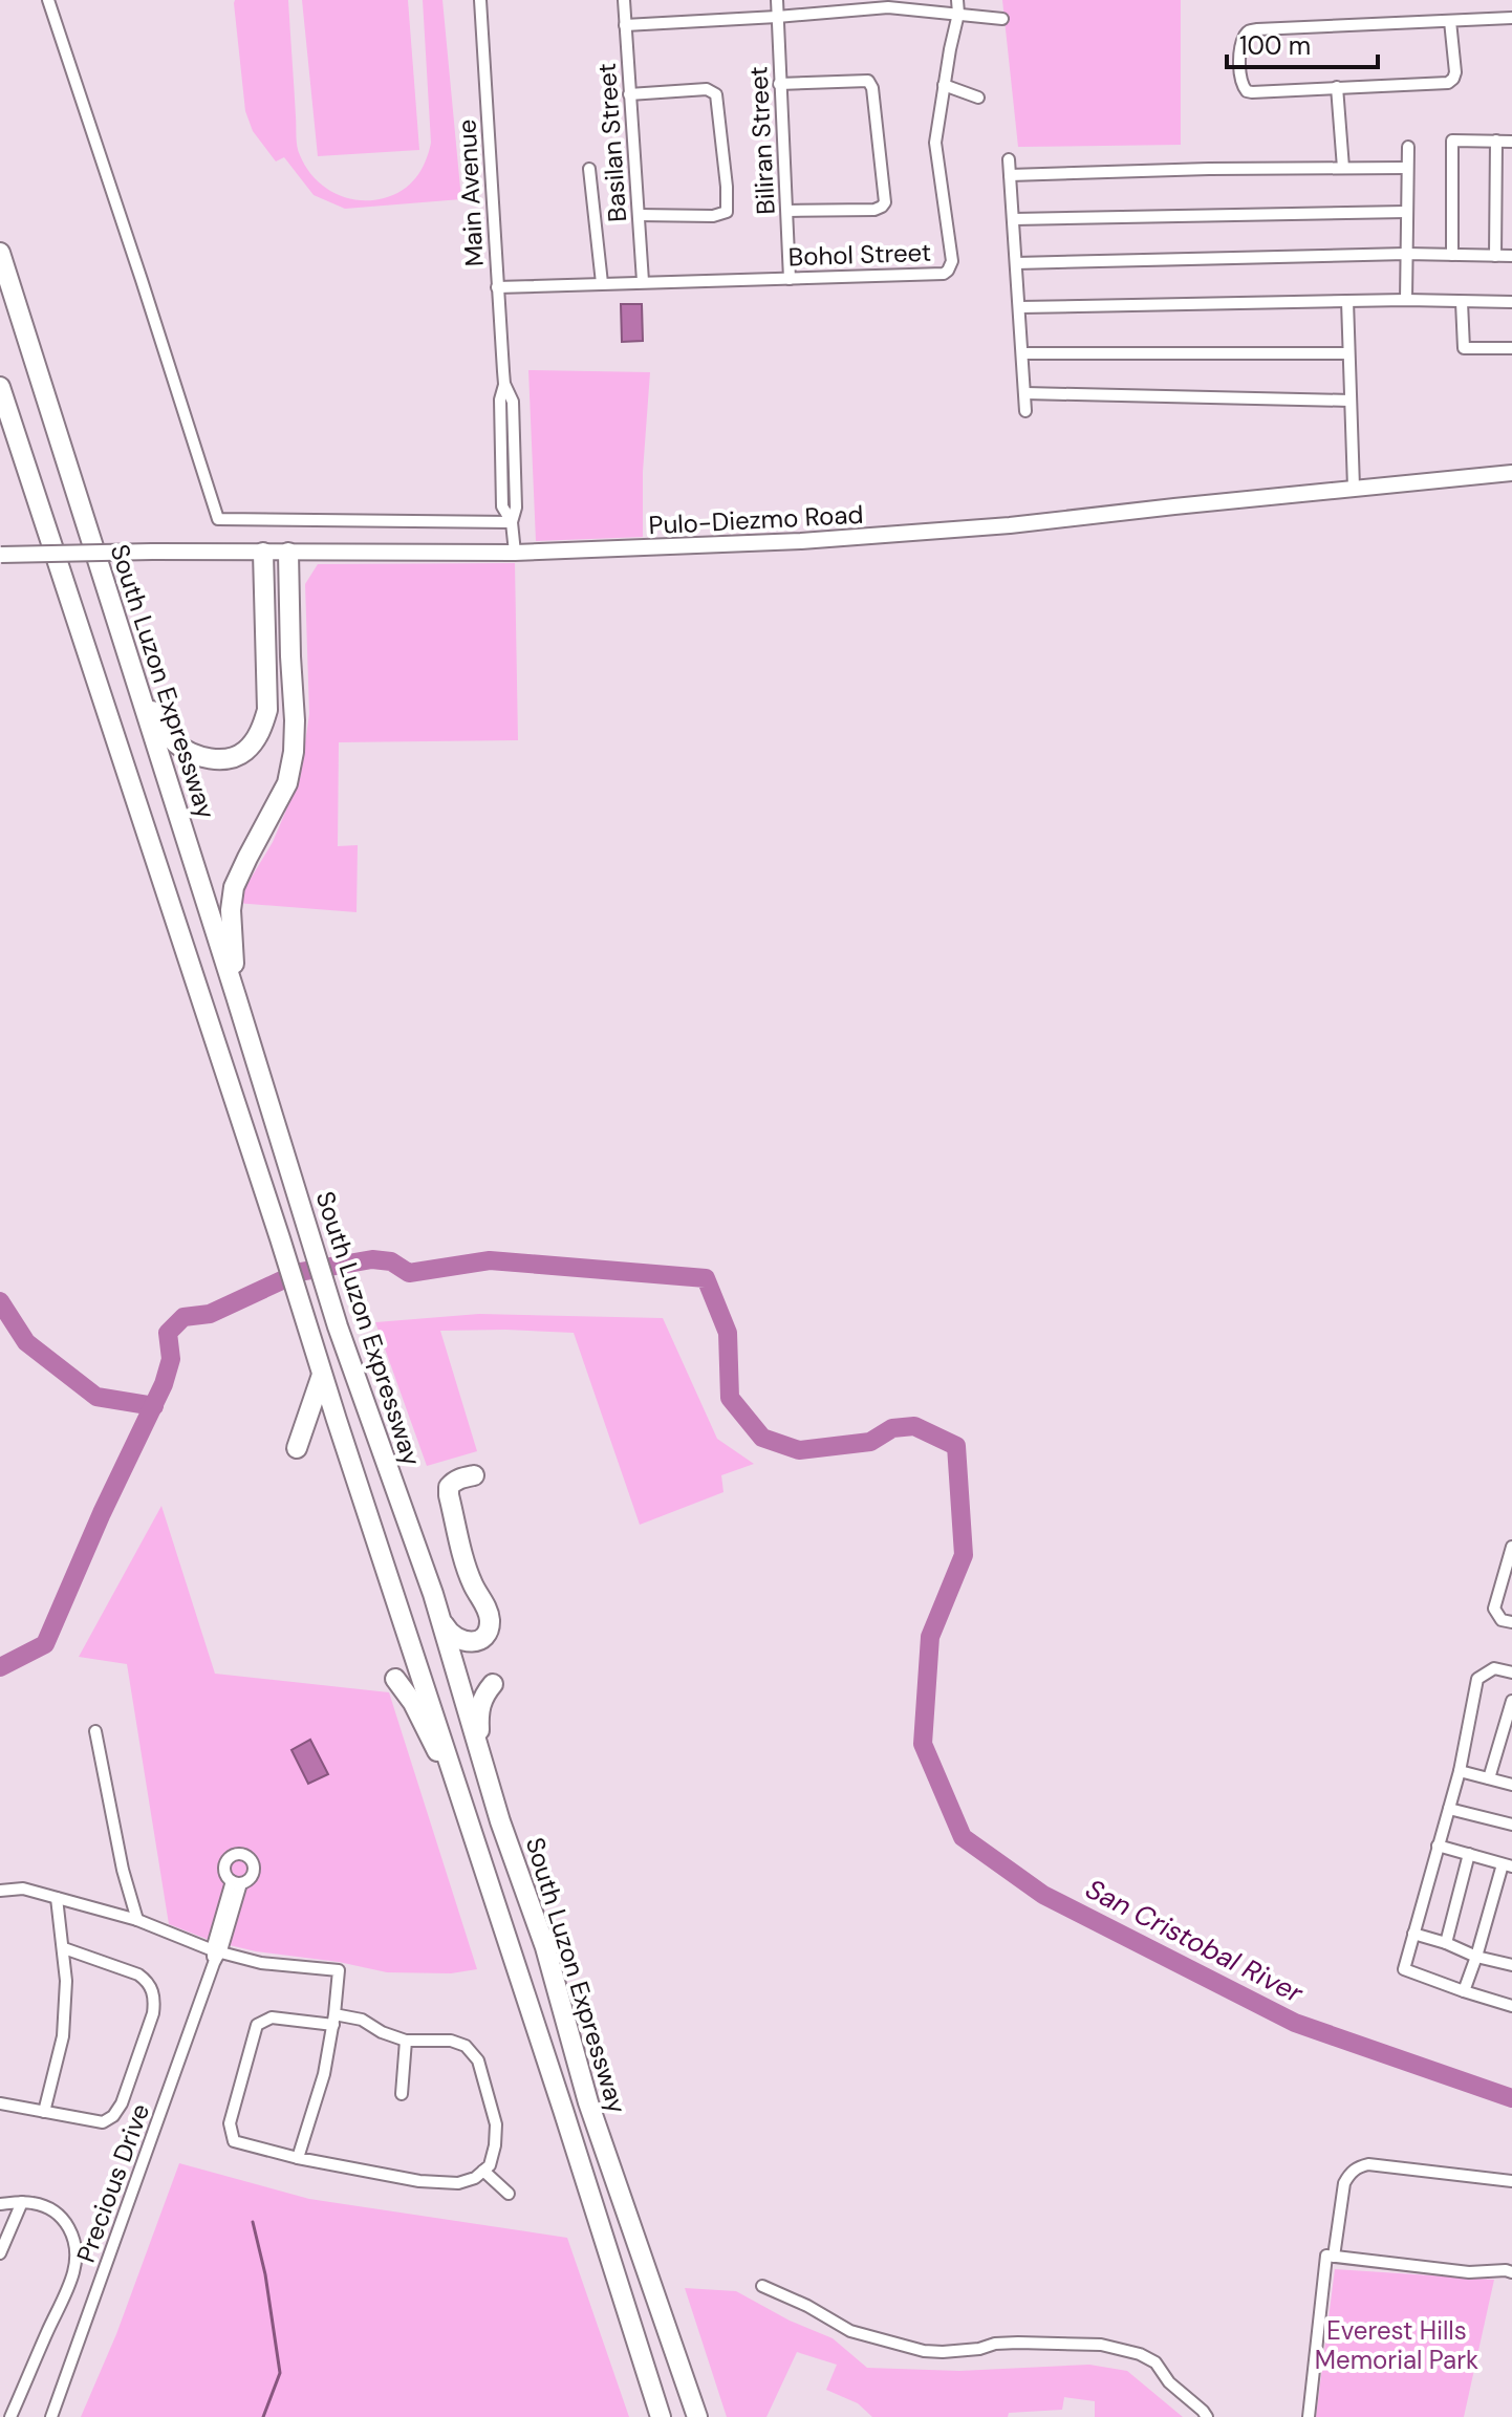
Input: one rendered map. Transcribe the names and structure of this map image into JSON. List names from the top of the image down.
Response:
{
  "streets": {
    "highway": ["South Luzon Expressway"],
    "main road": ["Pulo-Diezmo Road"],
    "street": [
      "Biliran Street",
      "Basilan Street",
      "Main Avenue",
      "Bohol Street",
      "Precious Drive"
    ]
  },
  "crossings": [
    ["Biliran Street", "Bohol Street"],
    ["Basilan Street", "Bohol Street"],
    ["Main Avenue", "Bohol Street"],
    ["Main Avenue", "Pulo-Diezmo Road"]
  ],
  "water": ["San Cristobal River"],
  "parks": ["Everest Hills Memorial Park"],
  "scale_bar": "100 m"
}
